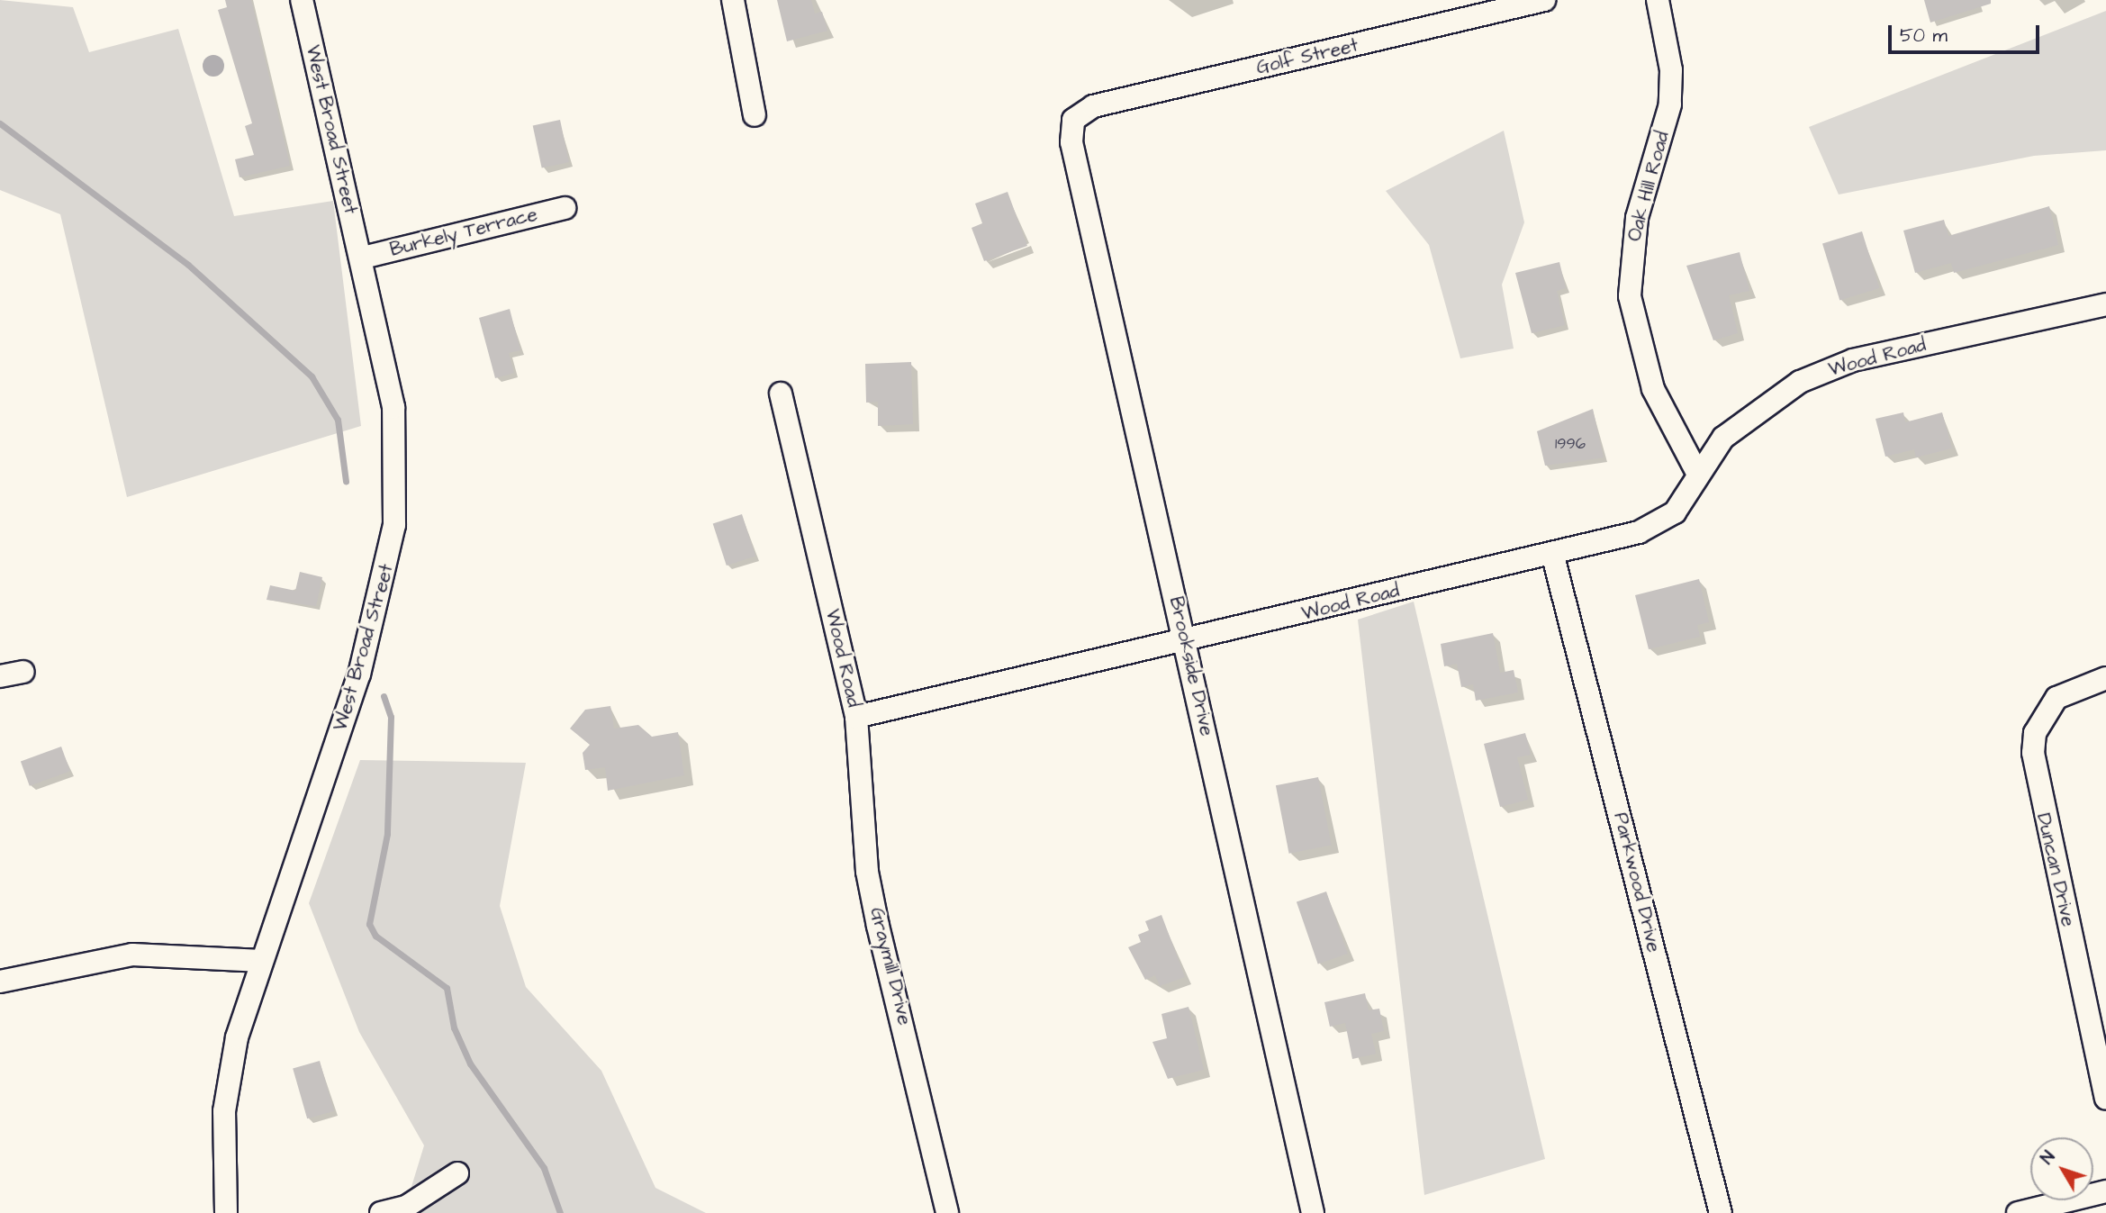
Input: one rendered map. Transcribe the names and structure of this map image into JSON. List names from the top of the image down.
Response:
{
  "streets": {
    "street": [
      "Golf Street",
      "West Broad Street",
      "Oak Hill Road",
      "Burkely Terrace",
      "Wood Road",
      "Brookside Drive",
      "Duncan Drive",
      "Parkwood Drive",
      "Graymill Drive"
    ]
  },
  "crossings": [
    ["Golf Street", "Brookside Drive"],
    ["West Broad Street", "Burkely Terrace"],
    ["Oak Hill Road", "Wood Road"],
    ["Wood Road", "Brookside Drive"],
    ["Wood Road", "Parkwood Drive"],
    ["Wood Road", "Graymill Drive"]
  ],
  "house_numbers": ["1996"],
  "scale_bar": "50 m",
  "north": "top left"
}
